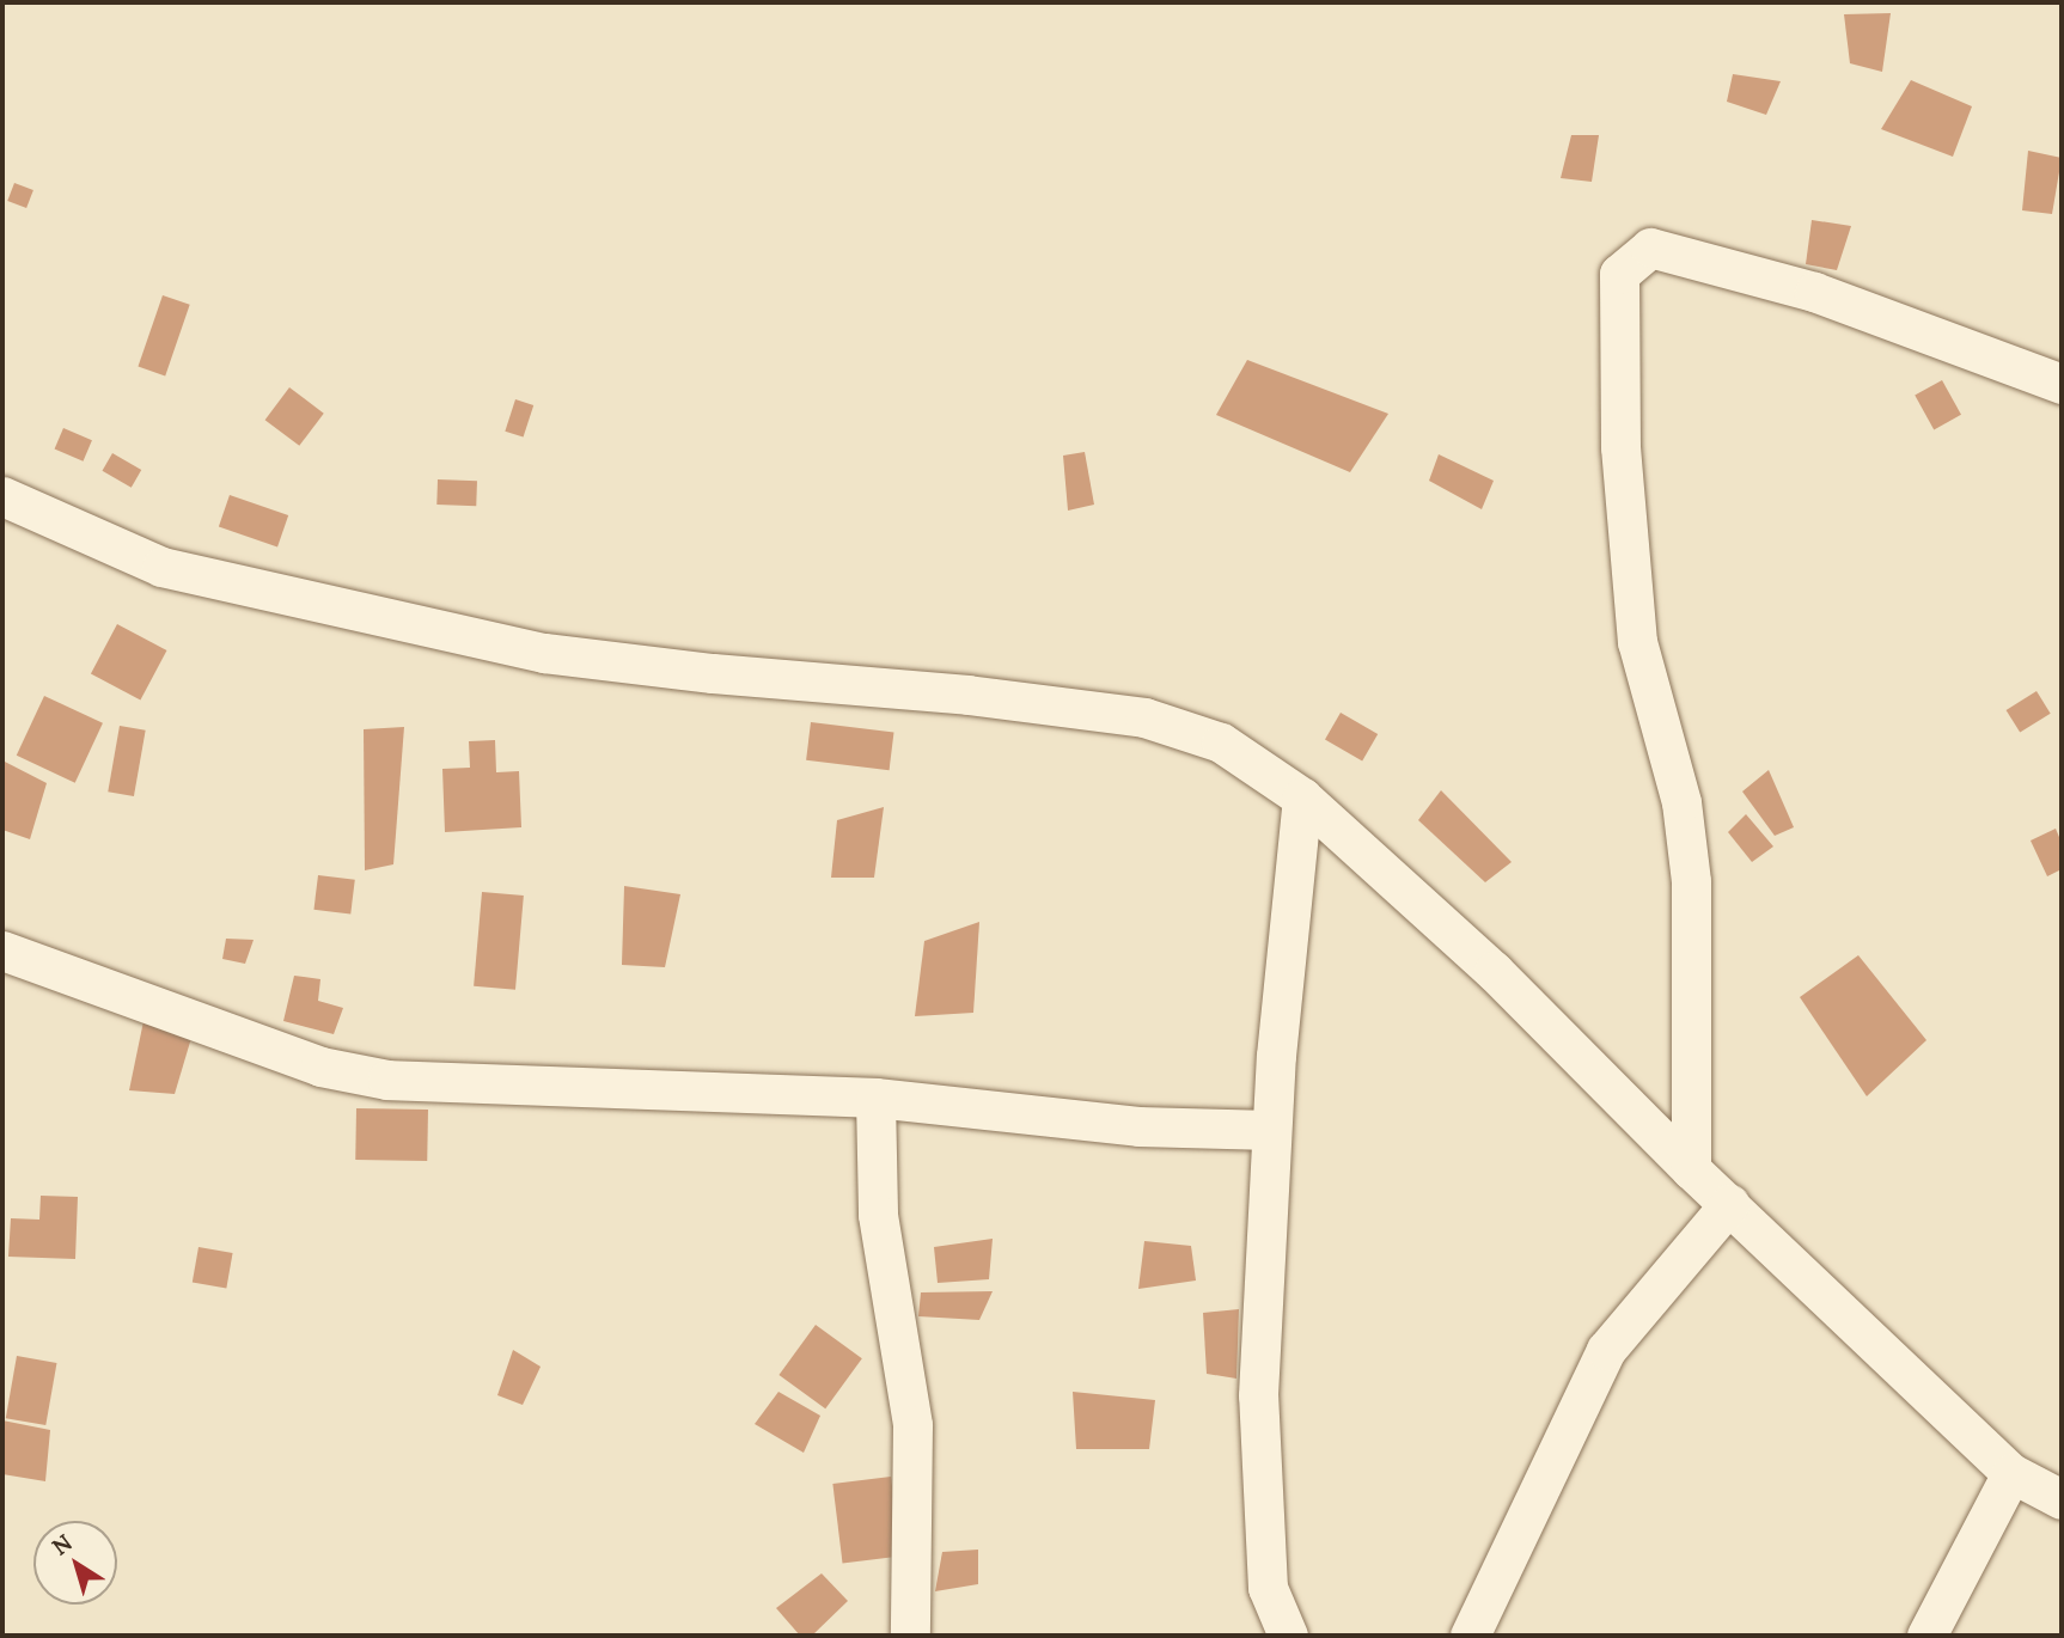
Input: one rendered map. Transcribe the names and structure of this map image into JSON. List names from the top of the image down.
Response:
{
  "north": "top left"
}
